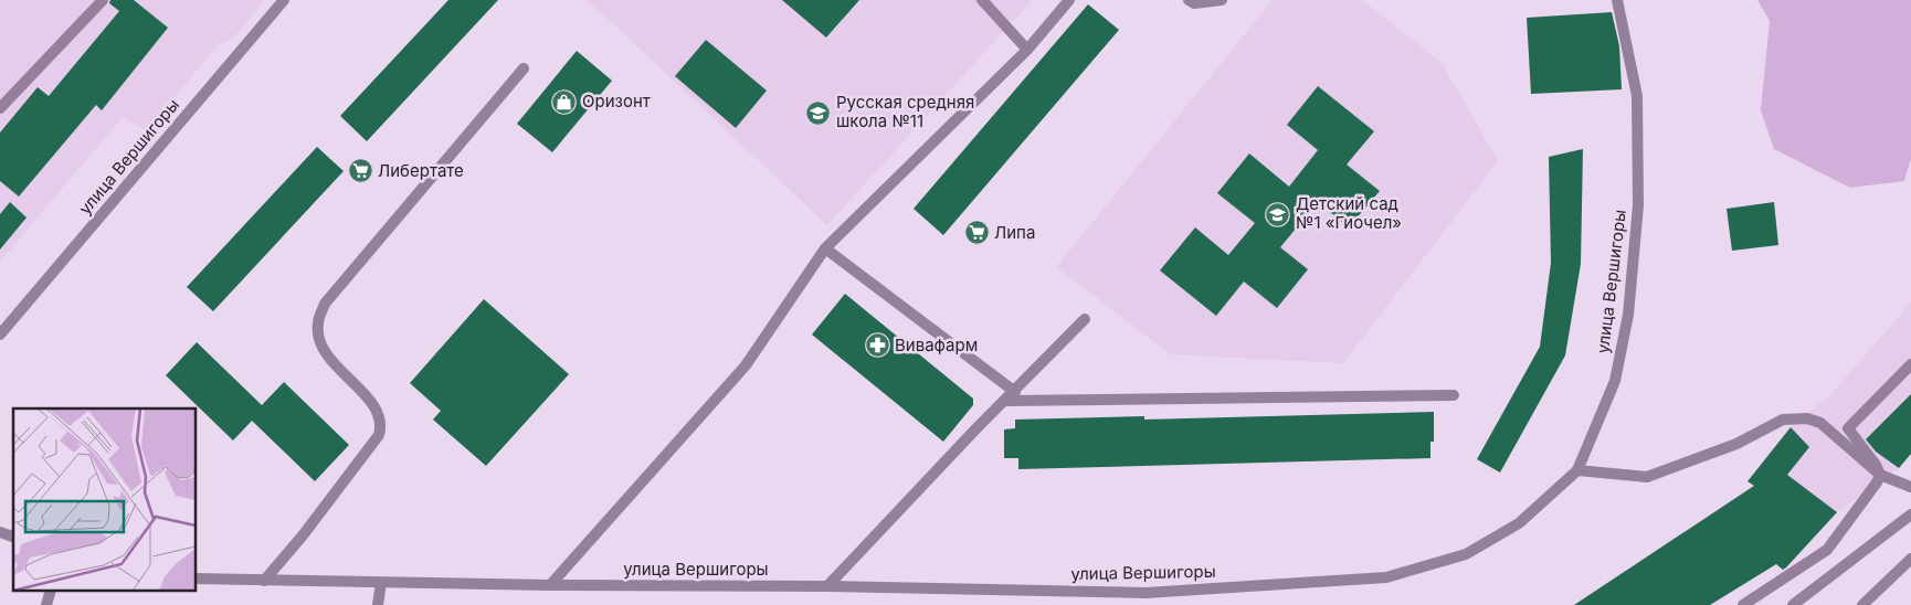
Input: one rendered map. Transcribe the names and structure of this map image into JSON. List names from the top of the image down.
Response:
{
  "streets": {
    "street": ["улица Вершигоры"]
  },
  "places": {
    "shop": ["Оризонт"],
    "school or university": ["Русская средняя школа №11", "Детский сад №1 «Гиочел»"],
    "supermarket": ["Либертате", "Липа"],
    "pharmacy": ["Вивафарм"]
  }
}
